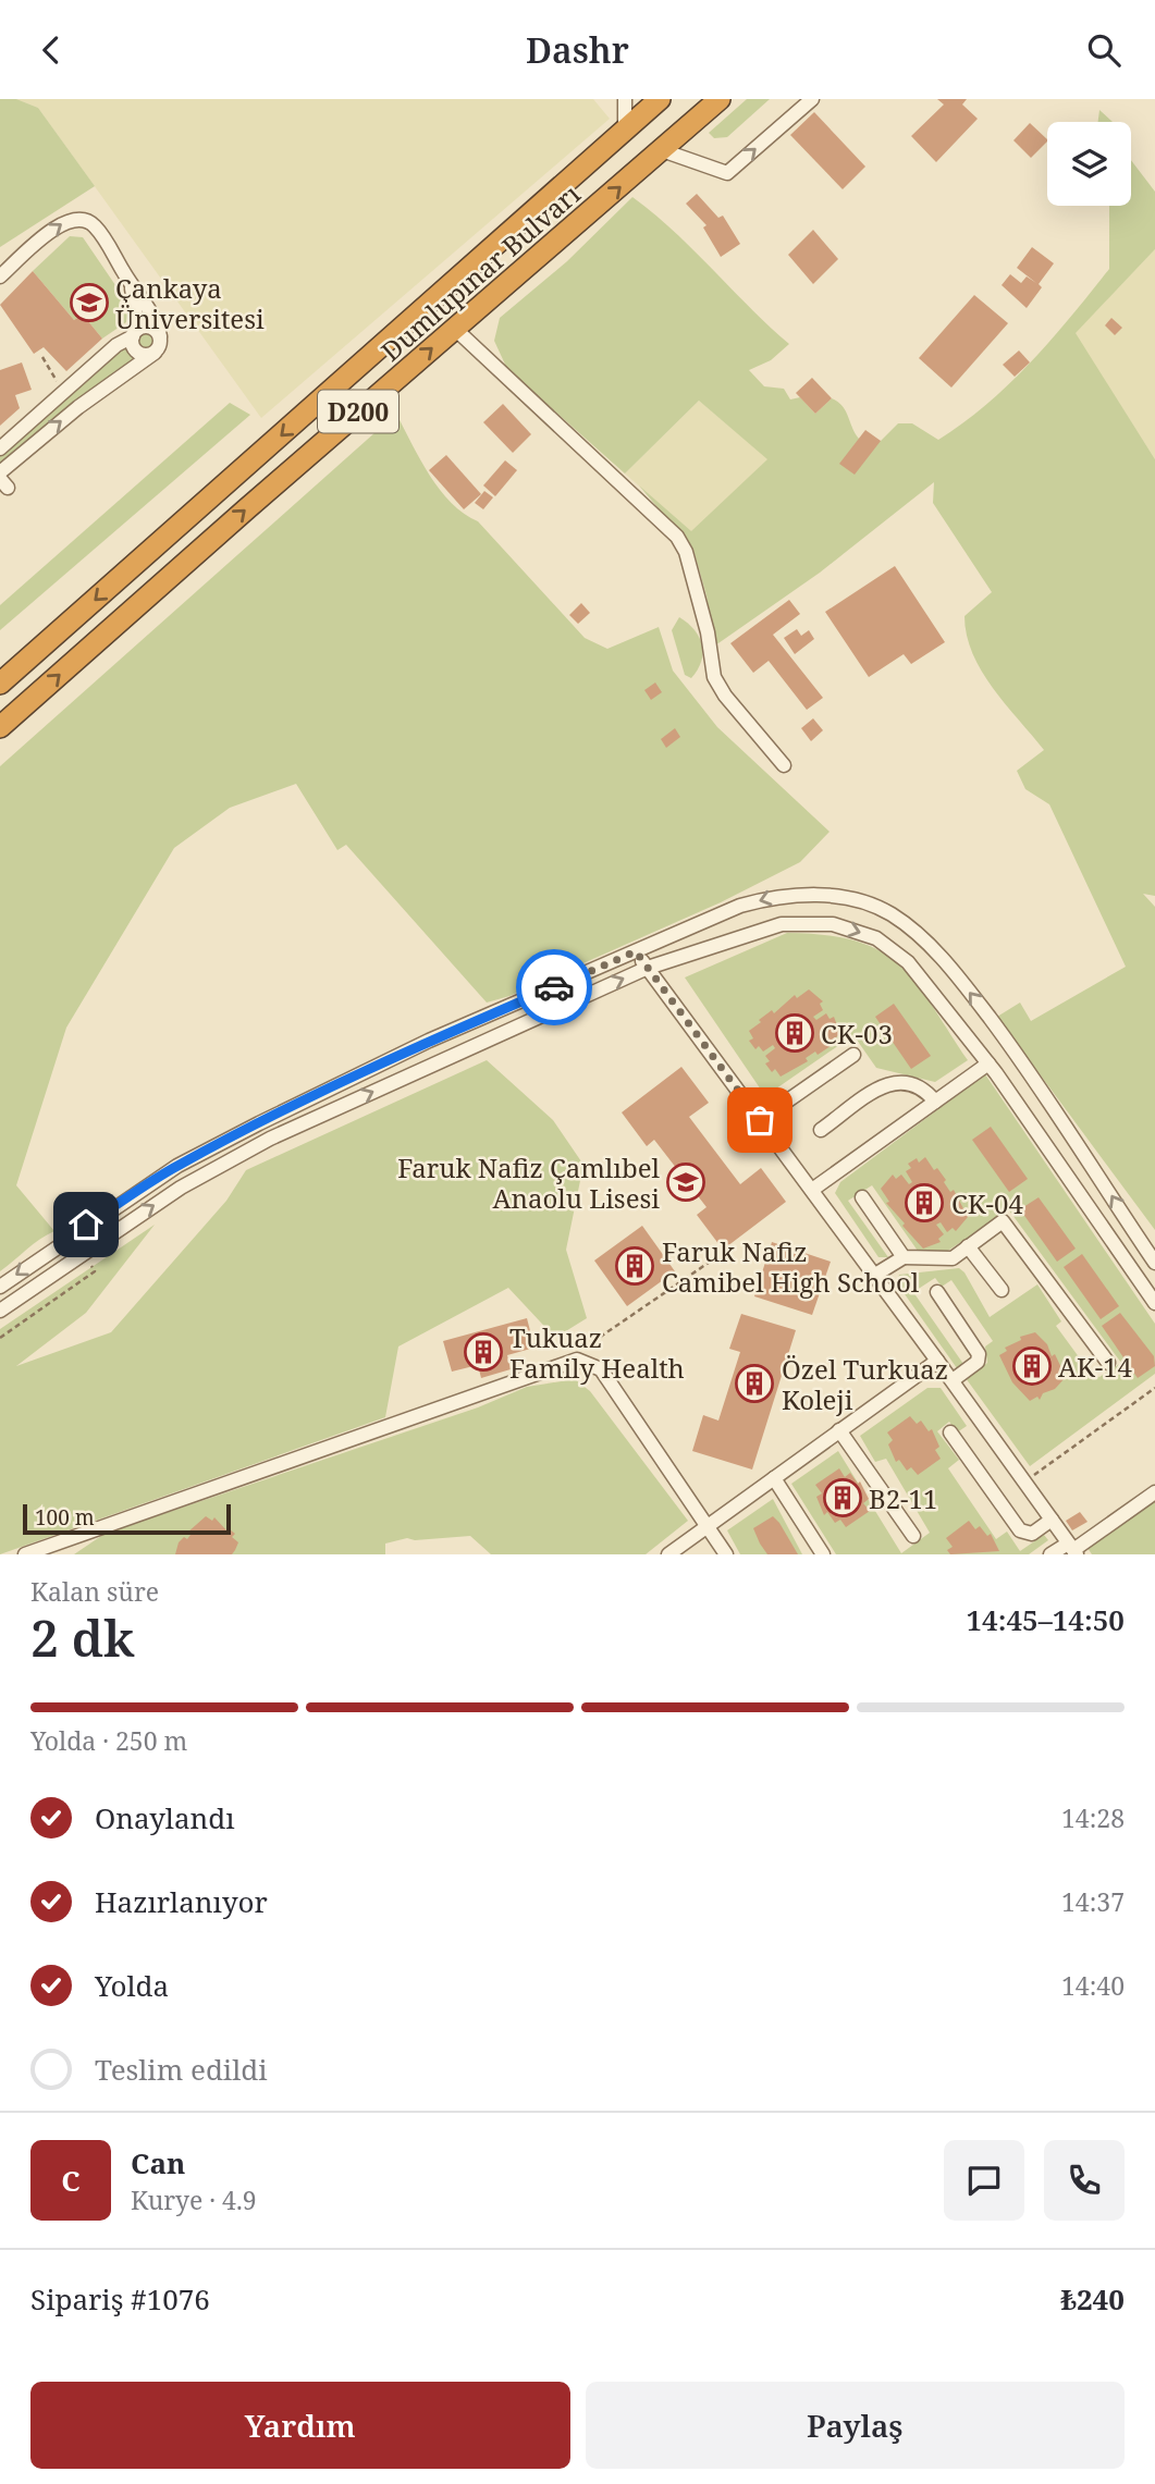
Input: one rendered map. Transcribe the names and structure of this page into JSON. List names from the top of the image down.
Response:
{
  "streets": {
    "highway": ["Dumlupınar Bulvarı", "D200"]
  },
  "places": {
    "school or university": ["Çankaya Üniversitesi", "Faruk Nafiz Çamlıbel Anaolu Lisesi"],
    "building": [
      "CK-03",
      "CK-04",
      "Faruk Nafiz Camibel High School",
      "Tukuaz Family Health",
      "AK-14",
      "Özel Turkuaz Koleji",
      "B2-11"
    ]
  },
  "scale_bar": "100 m",
  "page": {
    "header": "Dashr",
    "scale": "100 m",
    "heading": ["2 dk", "Kalan süre", "14:45–14:50"],
    "panel": [
      "Can",
      "Kurye · 4.9",
      "Sipariş #1076",
      "₺240"
    ],
    "bar": "Yolda · 250 m",
    "list": [
      ["Onaylandı", "14:28"],
      ["Hazırlanıyor", "14:37"],
      ["Yolda", "14:40"],
      "Teslim edildi"
    ],
    "round": "C",
    "buttons": ["Yardım", "Paylaş"]
  }
}
